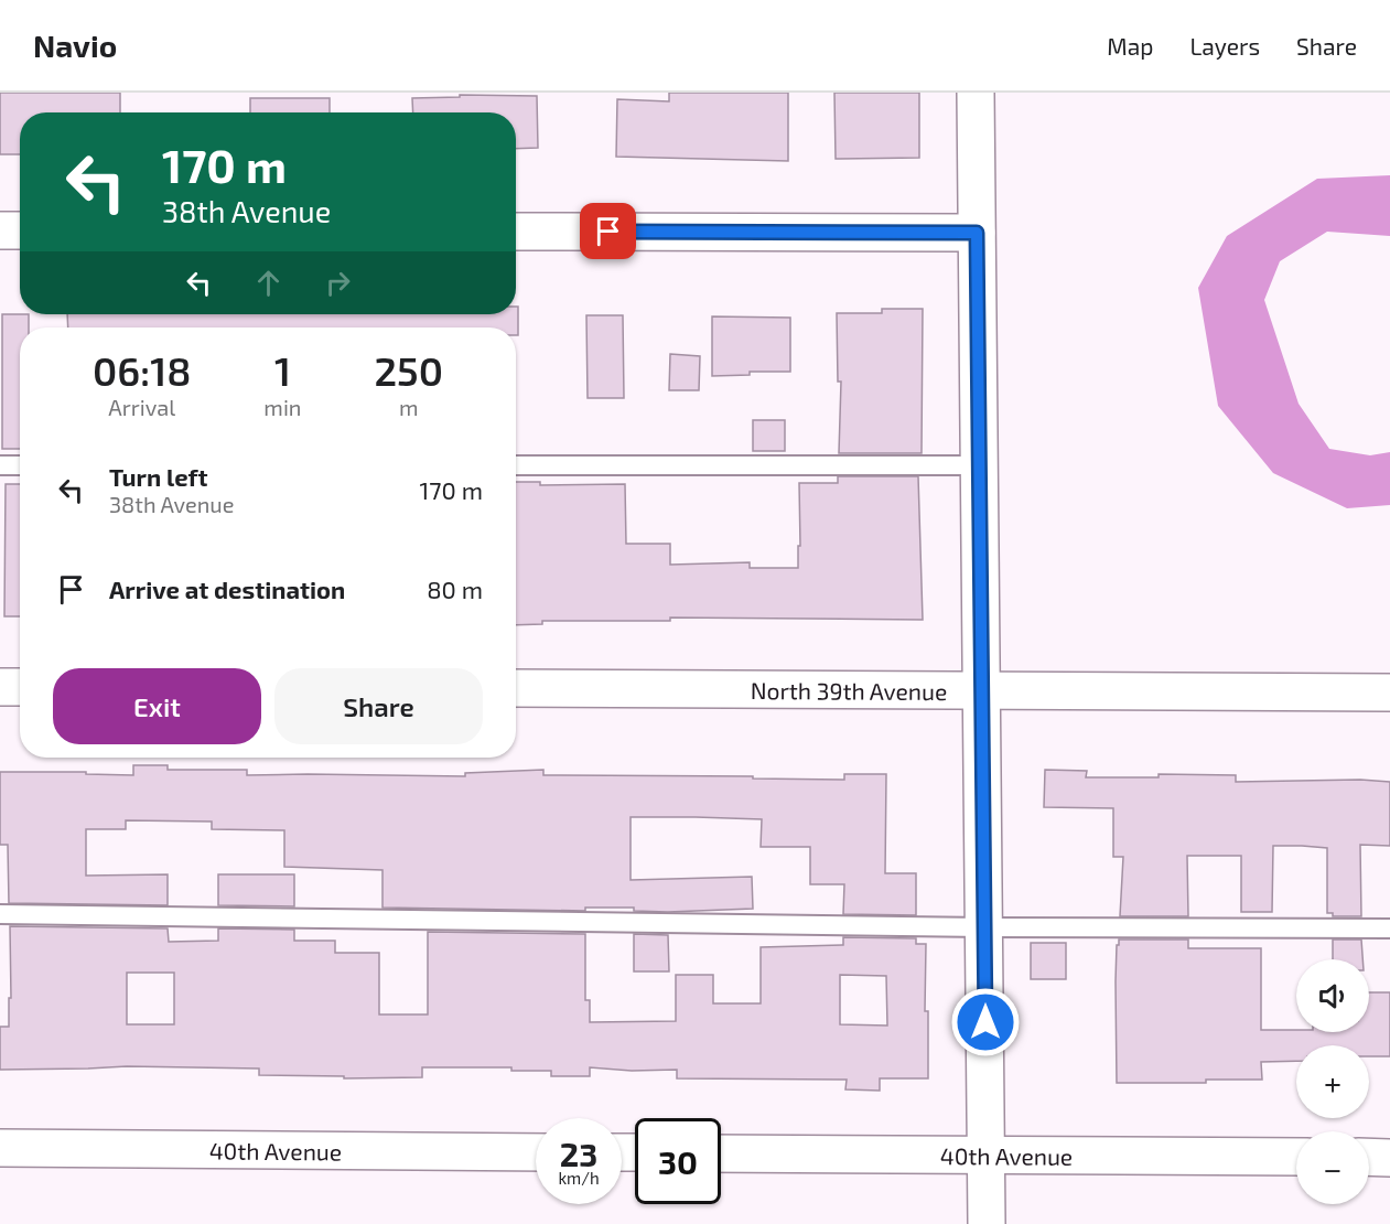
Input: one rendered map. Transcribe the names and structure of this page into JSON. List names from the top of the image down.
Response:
{
  "streets": {
    "street": ["North 39th Avenue", "40th Avenue"]
  },
  "page": {
    "header": "Navio",
    "nav": ["Map", "Layers", "Share"],
    "turn": ["170 m", "38th Avenue"],
    "eta": [
      "06:18",
      "Arrival",
      "1",
      "min",
      "250",
      "m"
    ],
    "list": [
      {
        "name": "Turn left",
        "note": "38th Avenue",
        "value": "170 m"
      },
      {
        "name": "Arrive at destination",
        "value": "80 m"
      }
    ],
    "buttons": ["Exit", "Share"],
    "map_buttons": ["+", "−"],
    "speed": "23 km/h",
    "limit": "30"
  }
}
